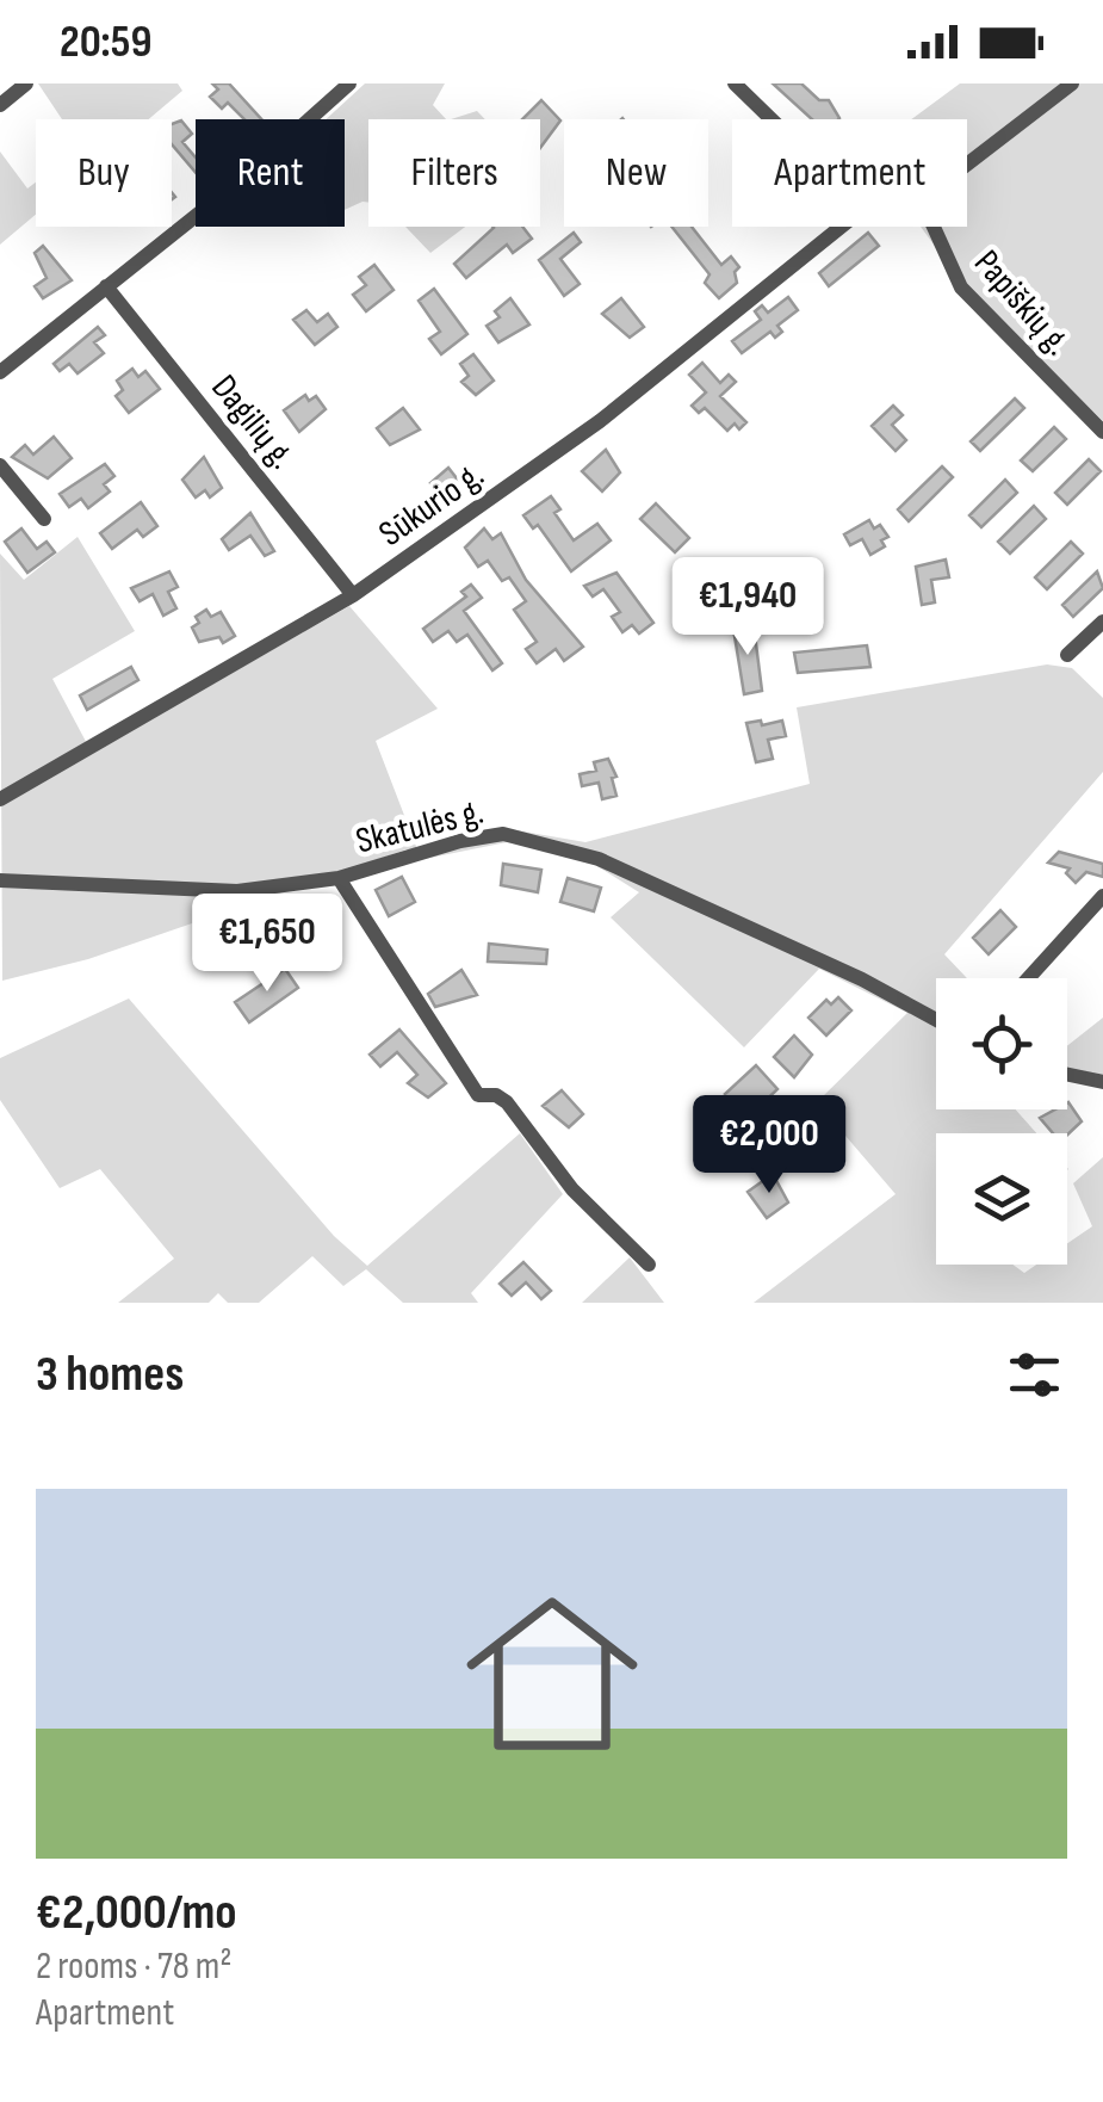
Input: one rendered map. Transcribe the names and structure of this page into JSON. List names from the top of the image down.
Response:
{
  "streets": {
    "street": [
      "Papiškių g.",
      "Dagilių g.",
      "Sūkurio g.",
      "Skatulės g."
    ]
  },
  "crossings": [
    ["Dagilių g.", "Sūkurio g."]
  ],
  "page": {
    "status": "20:59",
    "chip": [
      "Buy",
      "Rent",
      "Filters",
      "New",
      "Apartment"
    ],
    "price": ["€1,940", "€1,650", "€2,000"],
    "heading": "3 homes",
    "list": [
      {
        "name": "€2,000/mo",
        "note": "2 rooms · 78 m² · Apartment"
      }
    ]
  }
}
